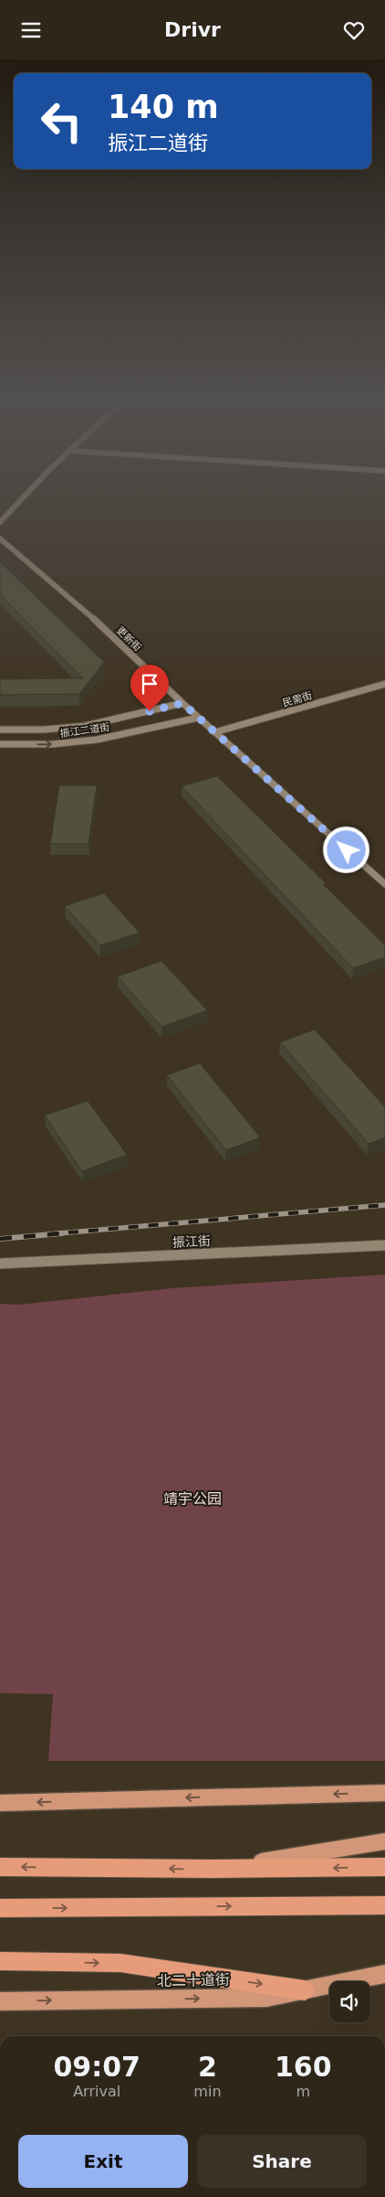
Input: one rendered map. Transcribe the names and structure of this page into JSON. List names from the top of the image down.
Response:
{
  "streets": {
    "main road": ["北二十道街"],
    "street": [
      "更新街",
      "民需街",
      "振江二道街",
      "振江街"
    ]
  },
  "crossings": [
    ["更新街", "民需街"],
    ["更新街", "振江二道街"]
  ],
  "one_way": ["北二十道街"],
  "parks": ["靖宇公园"],
  "page": {
    "header": "Drivr",
    "turn": ["140 m", "振江二道街"],
    "eta": [
      "09:07",
      "Arrival",
      "2",
      "min",
      "160",
      "m"
    ],
    "buttons": ["Exit", "Share"]
  }
}
